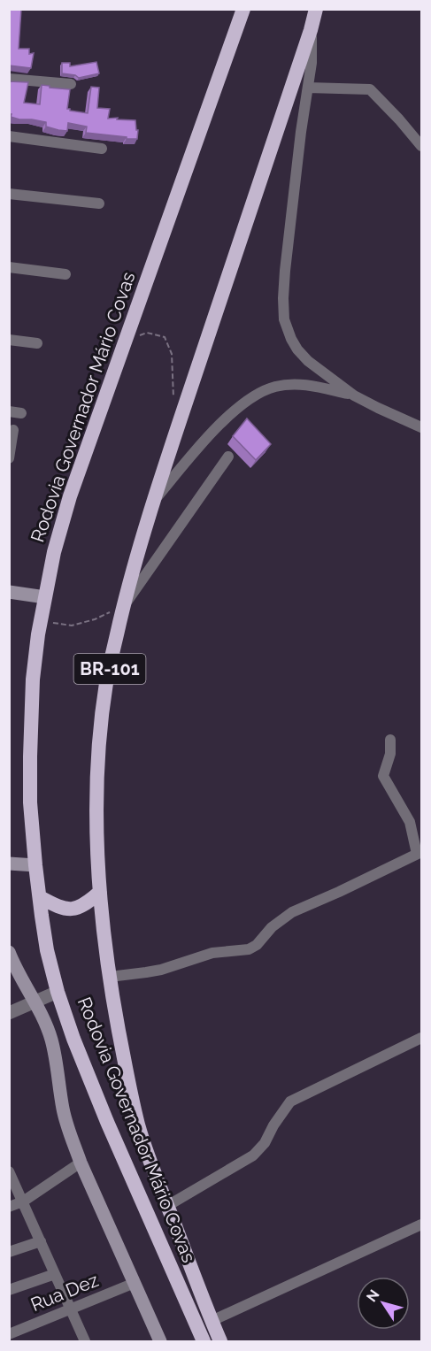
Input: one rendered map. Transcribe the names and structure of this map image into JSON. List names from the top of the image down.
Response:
{
  "streets": {
    "highway": ["Rodovia Governador Mário Covas", "BR-101"],
    "street": ["Rua Dez"]
  },
  "north": "top left"
}
